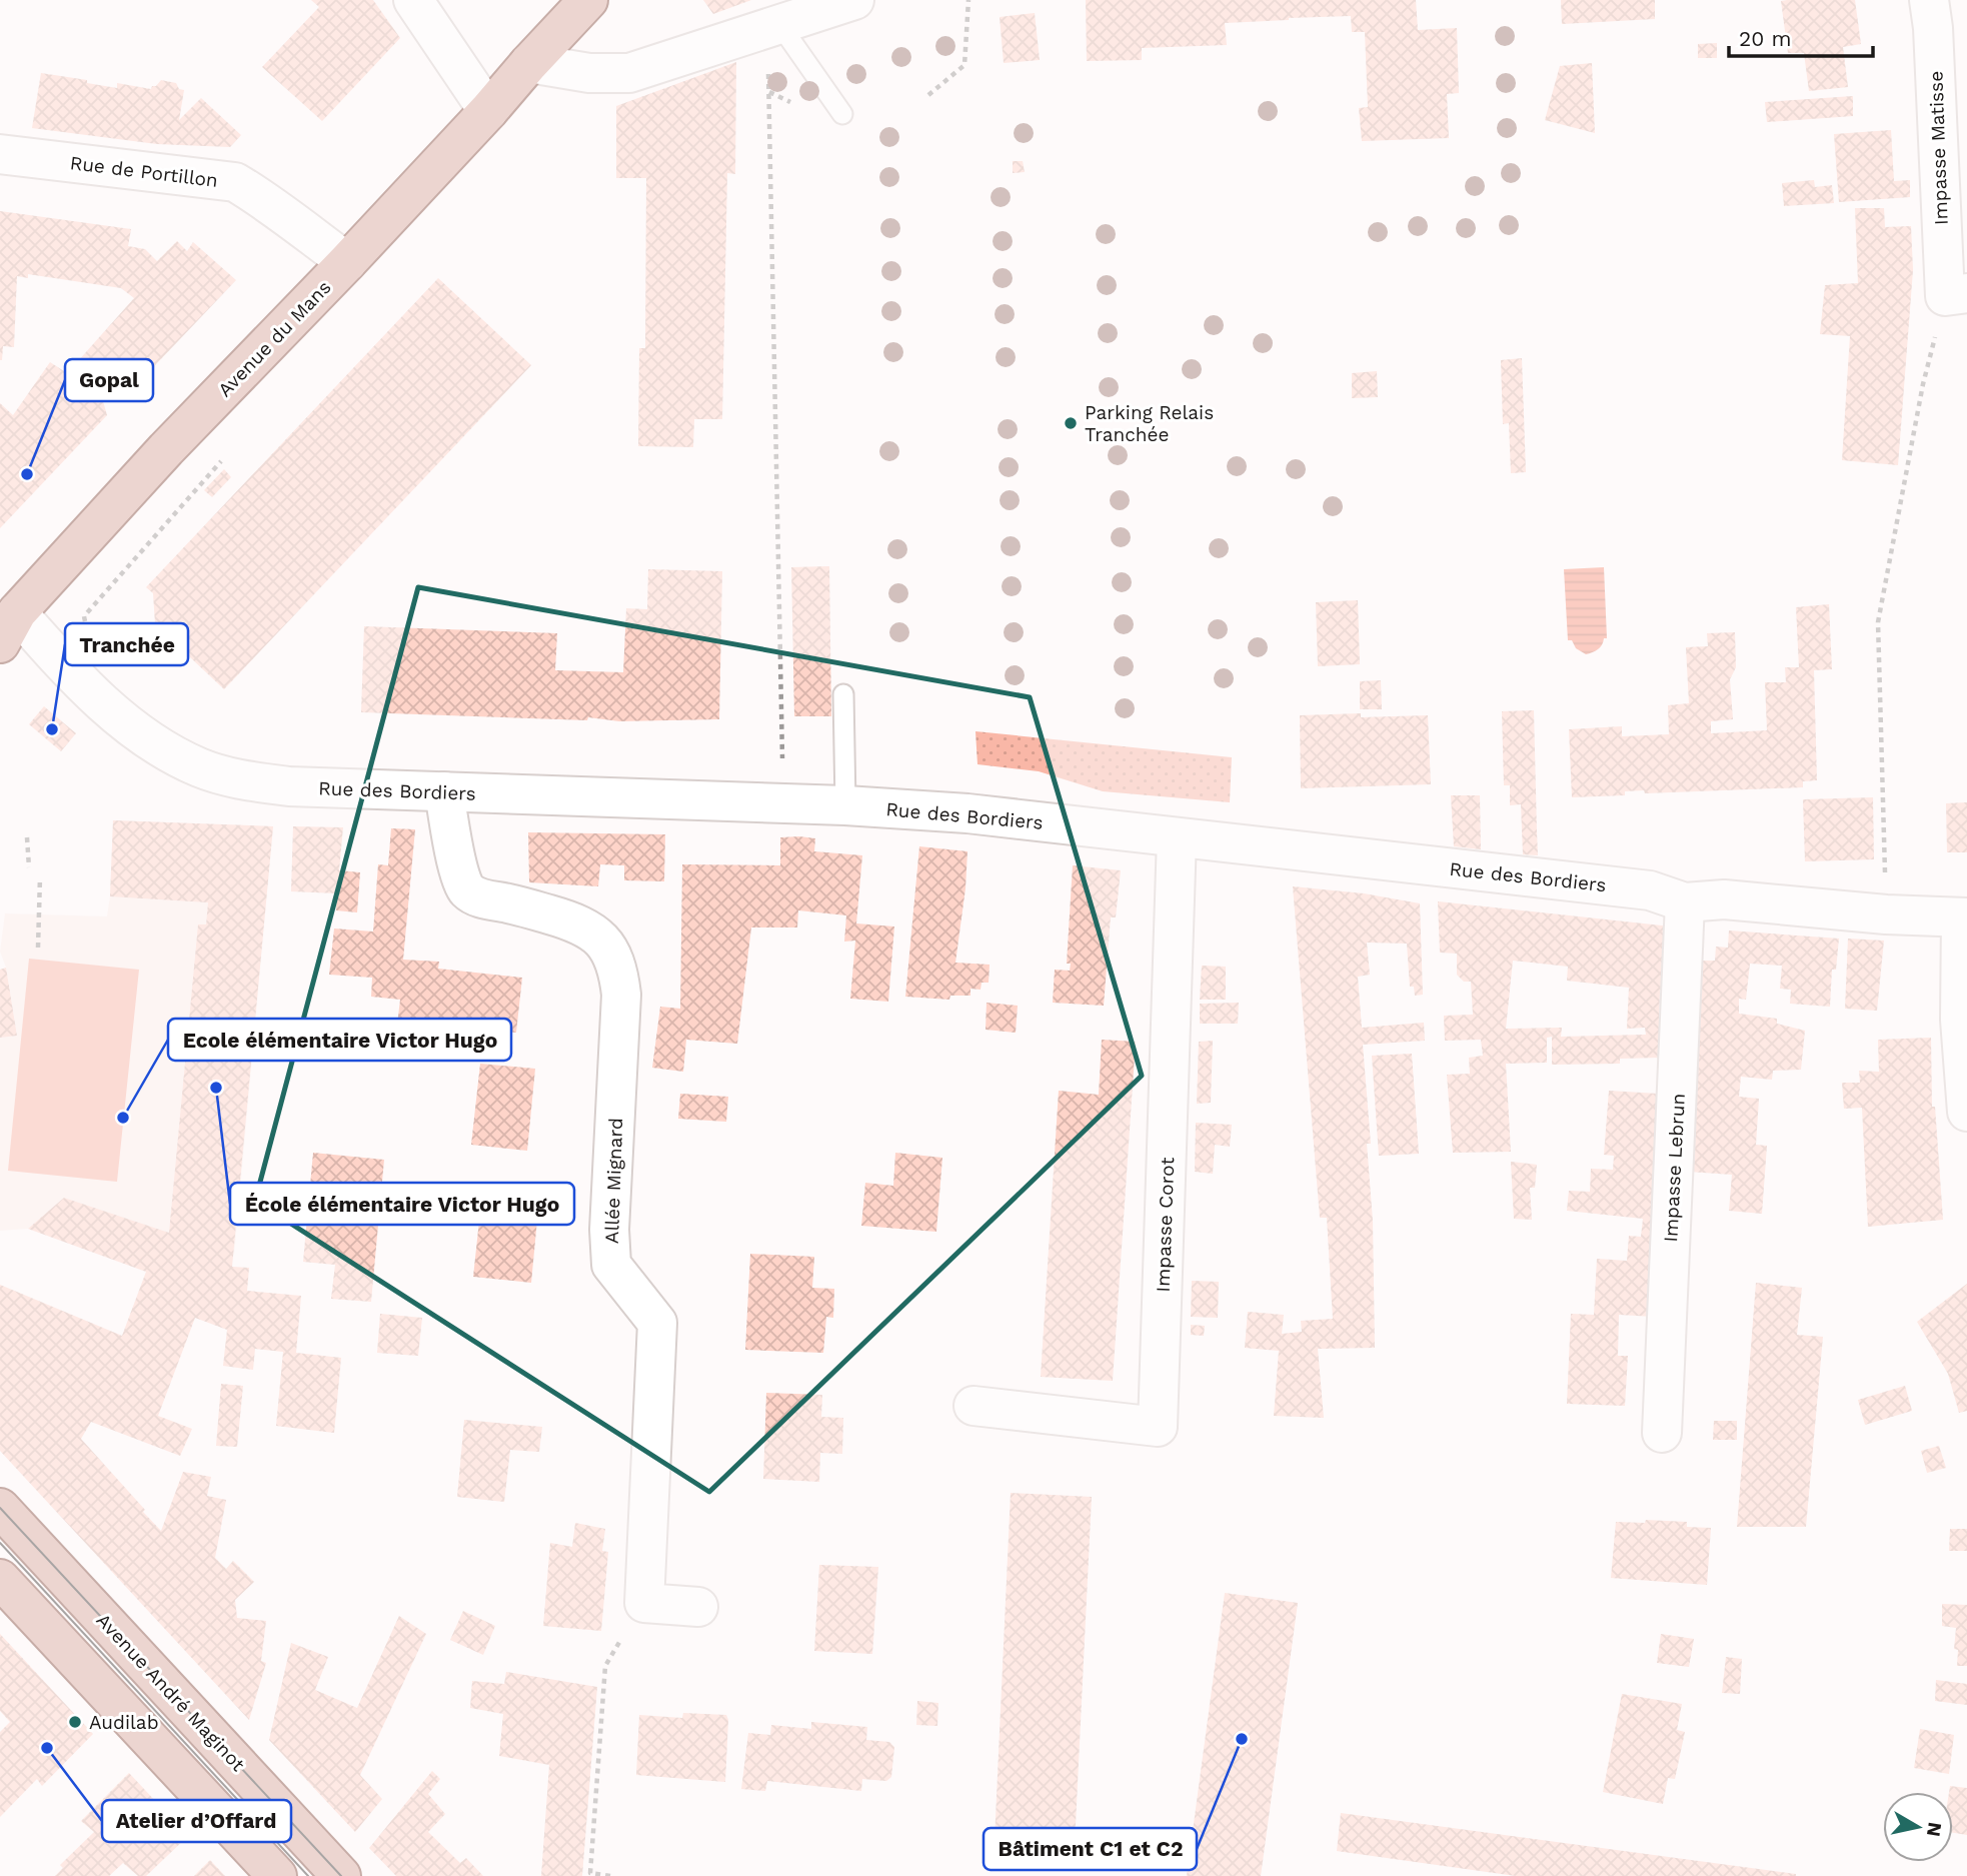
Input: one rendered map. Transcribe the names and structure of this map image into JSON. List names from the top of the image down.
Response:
{
  "streets": {
    "main road": ["Avenue du Mans", "Avenue André Maginot"],
    "street": [
      "Impasse Matisse",
      "Rue de Portillon",
      "Rue des Bordiers",
      "Impasse Lebrun",
      "Allée Mignard",
      "Impasse Corot"
    ]
  },
  "crossings": [
    ["Rue de Portillon", "Avenue du Mans"],
    ["Avenue du Mans", "Rue des Bordiers"],
    ["Rue des Bordiers", "Impasse Lebrun"],
    ["Rue des Bordiers", "Allée Mignard"],
    ["Rue des Bordiers", "Impasse Corot"]
  ],
  "places": [
    "Parking Relais Tranchée",
    "Gopal",
    "Tranchée",
    "École élémentaire Victor Hugo",
    "Ecole élémentaire Victor Hugo",
    "Audilab",
    "Bâtiment C1 et C2",
    "Atelier d’Offard"
  ],
  "scale_bar": "20 m",
  "north": "right"
}
